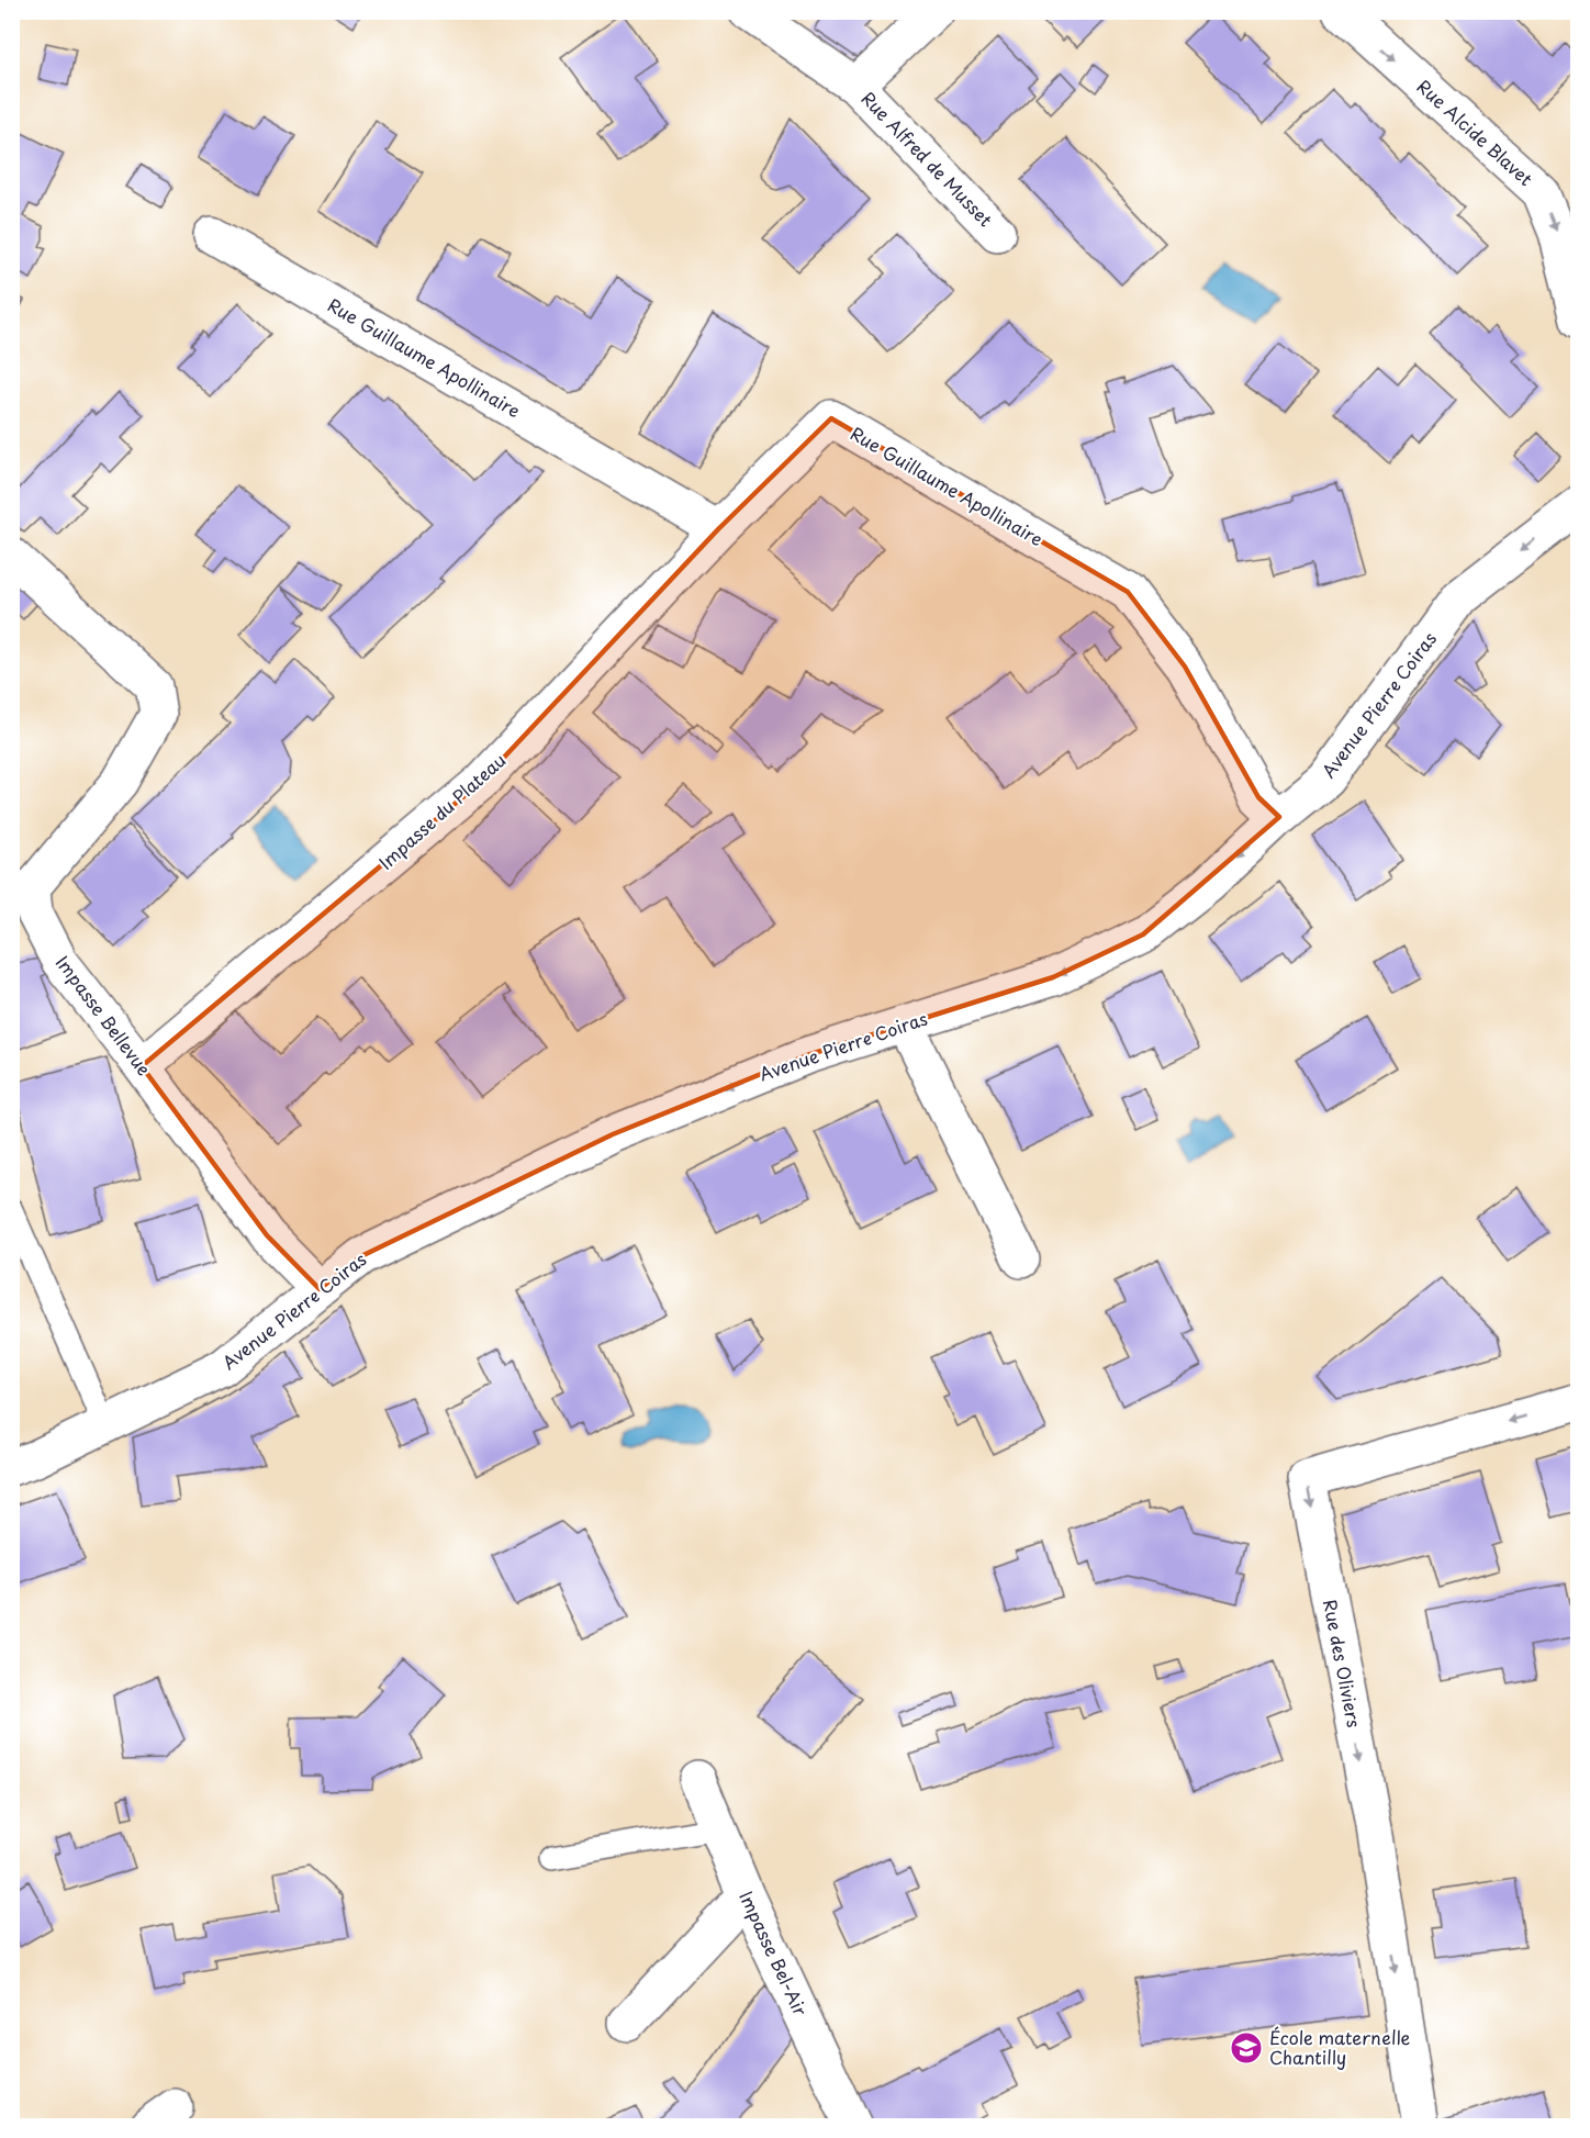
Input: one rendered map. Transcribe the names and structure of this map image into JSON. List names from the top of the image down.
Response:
{
  "streets": {
    "street": [
      "Rue Alcide Blavet",
      "Rue Alfred de Musset",
      "Rue Guillaume Apollinaire",
      "Avenue Pierre Coiras",
      "Impasse du Plateau",
      "Impasse Bellevue",
      "Rue des Oliviers",
      "Impasse Bel-Air"
    ]
  },
  "crossings": [
    ["Rue Guillaume Apollinaire", "Avenue Pierre Coiras"],
    ["Rue Guillaume Apollinaire", "Impasse du Plateau"],
    ["Avenue Pierre Coiras", "Impasse Bellevue"],
    ["Impasse du Plateau", "Impasse Bellevue"]
  ],
  "one_way": ["Rue Alcide Blavet", "Avenue Pierre Coiras"],
  "places": {
    "school or university": ["École maternelle Chantilly"]
  }
}
